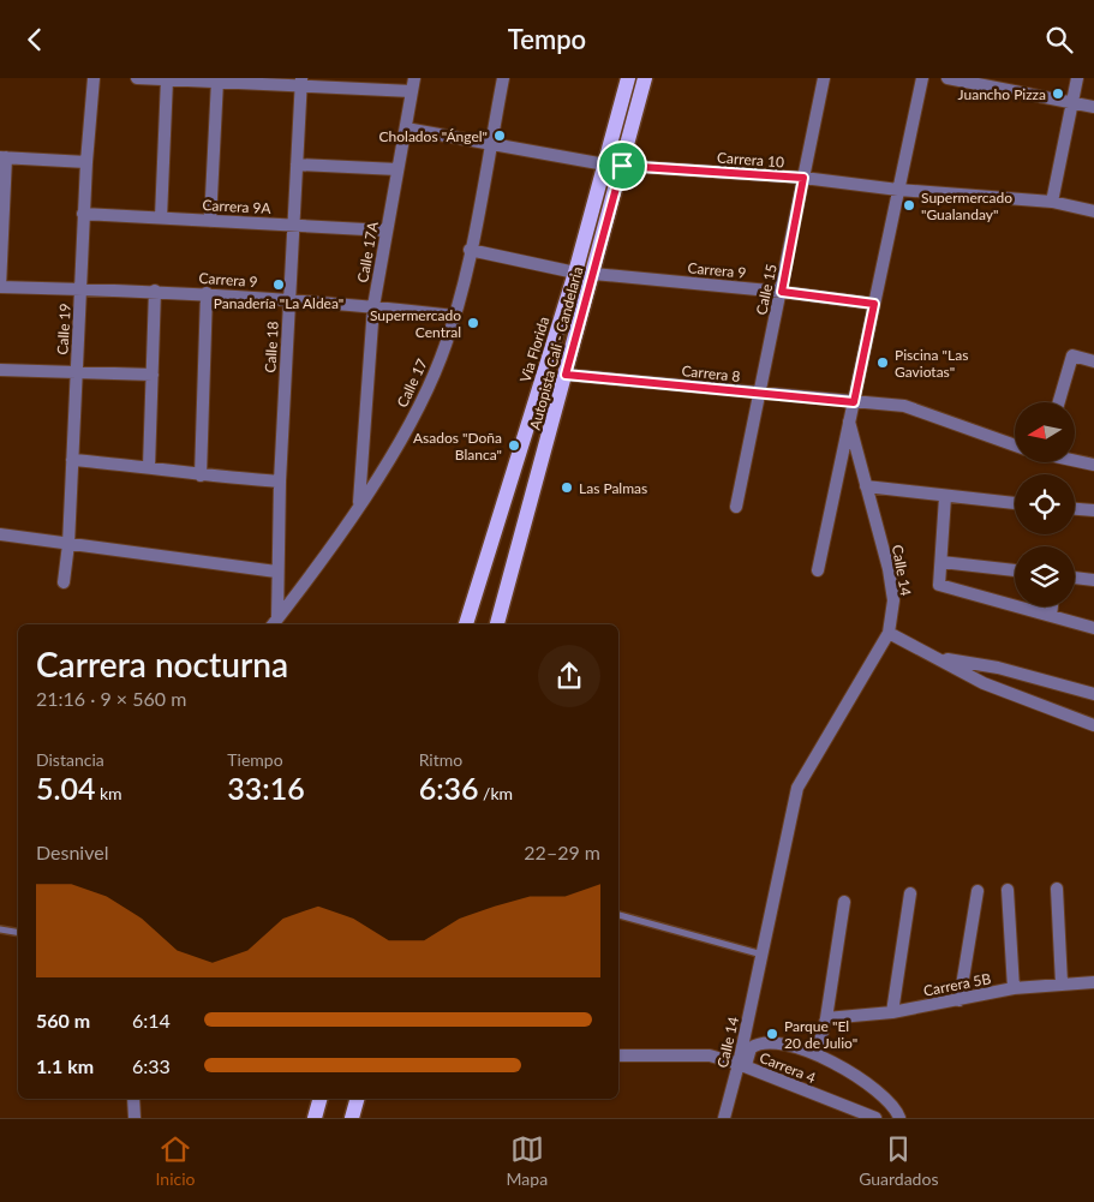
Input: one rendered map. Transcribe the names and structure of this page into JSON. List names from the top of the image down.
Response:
{
  "streets": {
    "main road": ["Autopista Cali - Candelaria", "Via Florida"],
    "street": [
      "Carrera 10",
      "Carrera 9A",
      "Calle 17A",
      "Carrera 9",
      "Calle 15",
      "Calle 19",
      "Calle 18",
      "Carrera 8",
      "Calle 17",
      "Calle 14",
      "Carrera 5B",
      "Carrera 4"
    ]
  },
  "crossings": [
    ["Carrera 10", "Calle 17A"],
    ["Carrera 10", "Calle 15"],
    ["Carrera 10", "Autopista Cali - Candelaria"],
    ["Carrera 10", "Via Florida"],
    ["Carrera 10", "Calle 17"],
    ["Carrera 10", "Calle 14"],
    ["Carrera 9A", "Calle 17A"],
    ["Carrera 9A", "Calle 19"],
    ["Carrera 9A", "Calle 18"],
    ["Calle 17A", "Carrera 9"],
    ["Calle 17A", "Calle 17"],
    ["Carrera 9", "Calle 15"],
    ["Carrera 9", "Calle 19"],
    ["Carrera 9", "Calle 18"],
    ["Carrera 9", "Autopista Cali - Candelaria"],
    ["Carrera 9", "Calle 17"],
    ["Carrera 9", "Calle 14"],
    ["Calle 15", "Carrera 8"],
    ["Calle 18", "Calle 17"],
    ["Autopista Cali - Candelaria", "Carrera 8"],
    ["Carrera 8", "Calle 14"],
    ["Calle 14", "Carrera 4"]
  ],
  "places": [
    "Juancho Pizza",
    "Cholados \"Ángel\"",
    "Supermercado \"Gualanday\"",
    "Panadería \"La Aldea\"",
    "Supermercado Central",
    "Piscina \"Las Gaviotas\"",
    "Asados \"Doña Blanca\"",
    "Las Palmas",
    "Parque \"El 20 de Julio\""
  ],
  "north": "left",
  "page": {
    "header": "Tempo",
    "heading": ["Carrera nocturna", "21:16 · 9 × 560 m"],
    "stats": [
      ["Distancia", "5.04 km"],
      ["Tiempo", "33:16"],
      ["Ritmo", "6:36 /km"]
    ],
    "chart": ["Desnivel", "22–29 m"],
    "list": [
      {
        "name": "560 m",
        "note": "6:14"
      },
      {
        "name": "1.1 km",
        "note": "6:33"
      }
    ],
    "tabs": ["Inicio", "Mapa", "Guardados"]
  }
}
